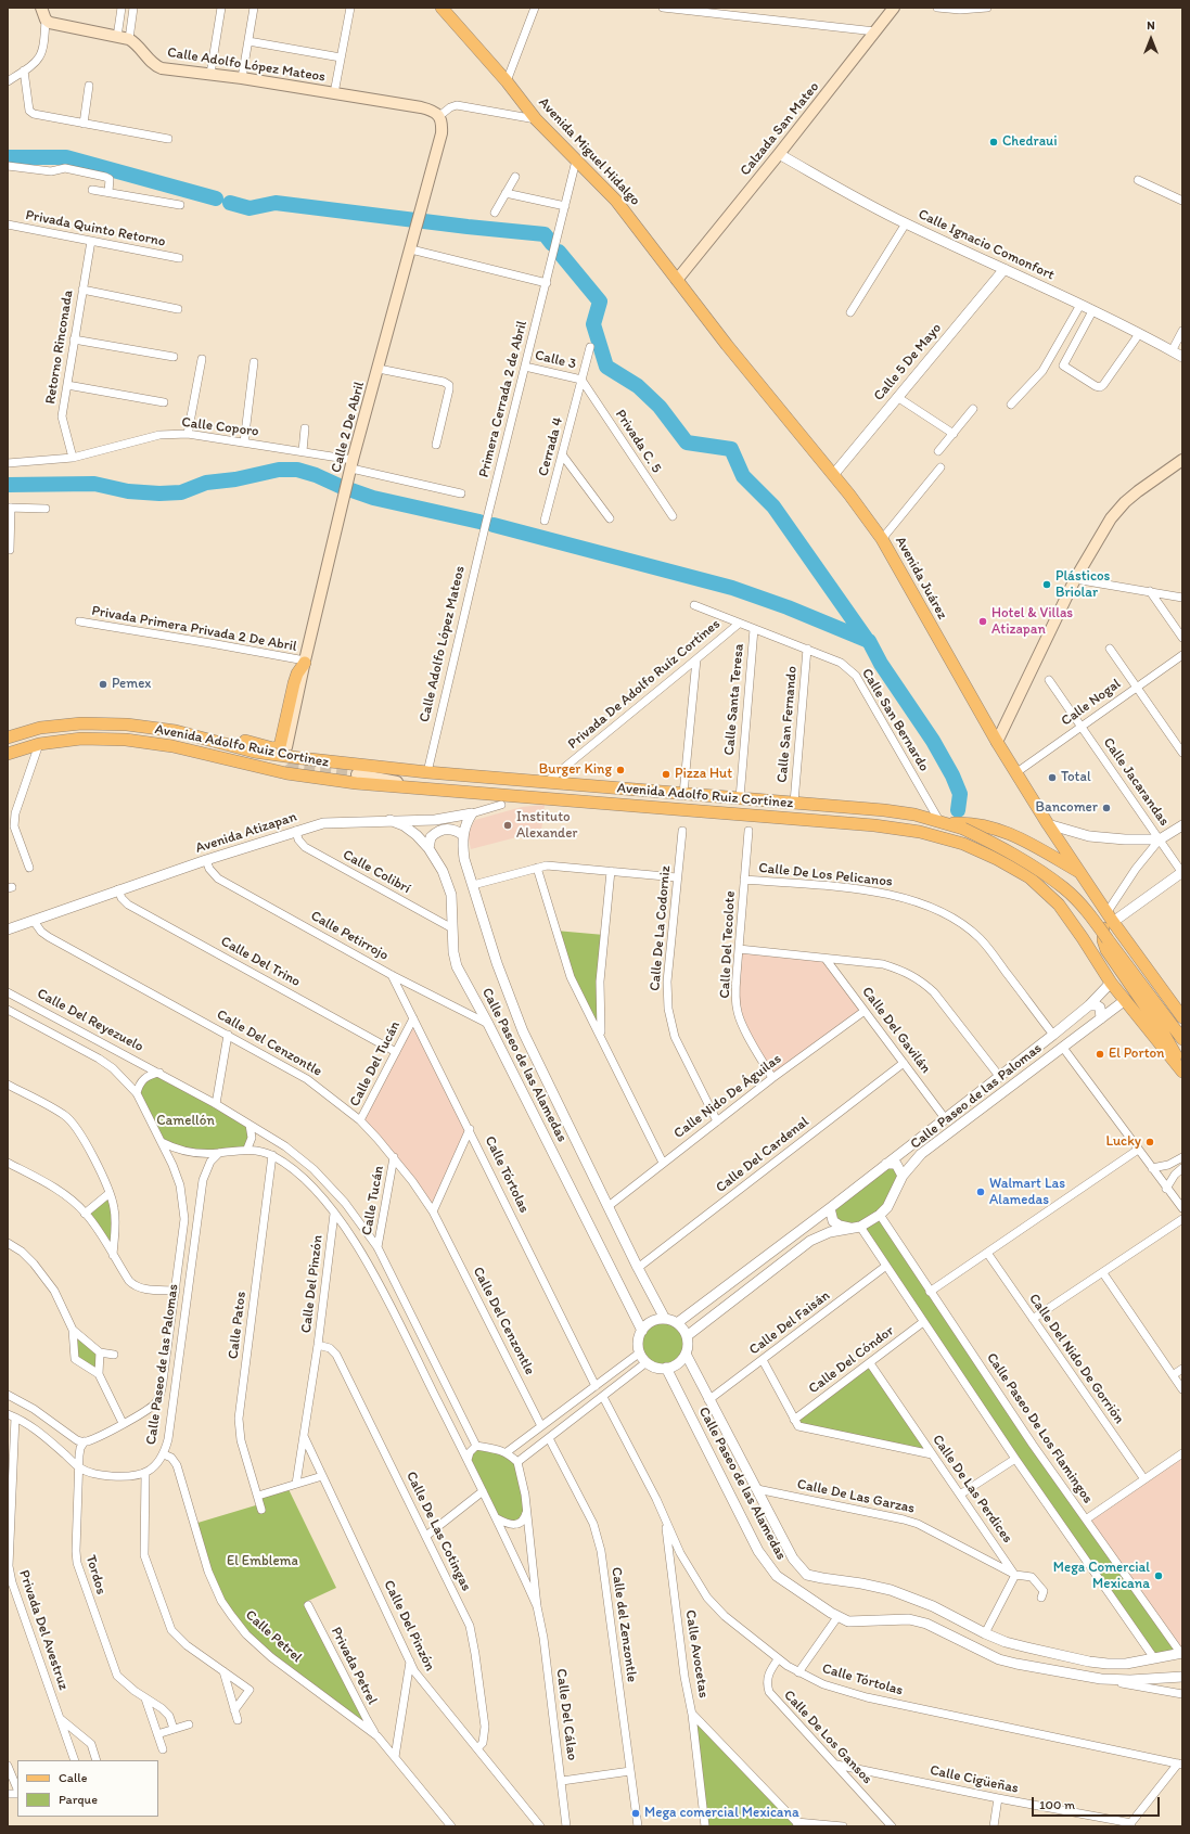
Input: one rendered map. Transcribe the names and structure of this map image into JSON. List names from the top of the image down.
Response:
{
  "streets": {
    "main road": [
      "Calle Adolfo López Mateos",
      "Calzada San Mateo",
      "Avenida Miguel Hidalgo",
      "Calle 2 De Abril",
      "Avenida Juárez",
      "Avenida Adolfo Ruiz Cortinez"
    ],
    "street": [
      "Privada Quinto Retorno",
      "Calle Ignacio Comonfort",
      "Retorno Rinconada",
      "Calle 3",
      "Calle 5 De Mayo",
      "Primera Cerrada 2 de Abril",
      "Calle Coporo",
      "Privada C. 5",
      "Cerrada 4",
      "Privada Primera Privada 2 De Abril",
      "Privada De Adolfo Ruíz Cortines",
      "Calle Santa Teresa",
      "Calle Nogal",
      "Calle San Bernardo",
      "Calle San Fernando",
      "Calle Jacarandas",
      "Avenida Atizapan",
      "Calle Colibrí",
      "Calle De Los Pelicanos",
      "Calle De La Codorniz",
      "Calle Petirrojo",
      "Calle Del Tecolote",
      "Calle Del Trino",
      "Calle Del Reyezuelo",
      "Calle Del Gavilán",
      "Calle Del Cenzontle",
      "Calle Del Tucán",
      "Calle Paseo de las Alamedas",
      "Calle Nido De Águilas",
      "Calle Paseo de las Palomas",
      "Calle Del Cardenal",
      "Calle Tórtolas",
      "Calle Tucán",
      "Calle Del Pinzón",
      "Calle Del Faisán",
      "Calle Patos",
      "Calle Del Nido De Gorrión",
      "Calle Del Cóndor",
      "Calle Paseo De Los Flamingos",
      "Calle De Las Perdices",
      "Calle De Las Garzas",
      "Calle De Las Cotingas",
      "Tordos",
      "Calle del Zenzontle",
      "Privada Del Avestruz",
      "Calle Petrel",
      "Calle Avocetas",
      "Privada Petrel",
      "Calle Del Cálao",
      "Calle De Los Gansos",
      "Calle Cigüeñas"
    ]
  },
  "crossings": [
    ["Calle Adolfo López Mateos", "Primera Cerrada 2 de Abril"],
    ["Calle Adolfo López Mateos", "Calle 2 De Abril"],
    ["Calle Adolfo López Mateos", "Avenida Adolfo Ruiz Cortinez"],
    ["Calzada San Mateo", "Avenida Miguel Hidalgo"],
    ["Calzada San Mateo", "Calle Ignacio Comonfort"],
    ["Calzada San Mateo", "Avenida Juárez"],
    ["Avenida Miguel Hidalgo", "Primera Cerrada 2 de Abril"],
    ["Avenida Miguel Hidalgo", "Avenida Juárez"],
    ["Privada Quinto Retorno", "Retorno Rinconada"],
    ["Calle Ignacio Comonfort", "Calle 5 De Mayo"],
    ["Retorno Rinconada", "Calle Coporo"],
    ["Calle 3", "Primera Cerrada 2 de Abril"],
    ["Calle 3", "Privada C. 5"],
    ["Calle 3", "Cerrada 4"],
    ["Calle 5 De Mayo", "Avenida Juárez"],
    ["Calle Coporo", "Calle 2 De Abril"],
    ["Calle 2 De Abril", "Privada Primera Privada 2 De Abril"],
    ["Privada C. 5", "Cerrada 4"],
    ["Avenida Juárez", "Calle Nogal"],
    ["Privada De Adolfo Ruíz Cortines", "Calle San Bernardo"],
    ["Privada De Adolfo Ruíz Cortines", "Avenida Adolfo Ruiz Cortinez"],
    ["Calle Santa Teresa", "Calle San Bernardo"],
    ["Calle Santa Teresa", "Avenida Adolfo Ruiz Cortinez"],
    ["Calle Nogal", "Calle Jacarandas"],
    ["Calle San Bernardo", "Calle San Fernando"],
    ["Calle San Bernardo", "Avenida Adolfo Ruiz Cortinez"],
    ["Calle San Fernando", "Avenida Adolfo Ruiz Cortinez"],
    ["Avenida Adolfo Ruiz Cortinez", "Calle Paseo de las Palomas"],
    ["Avenida Atizapan", "Calle Colibrí"],
    ["Avenida Atizapan", "Calle Petirrojo"],
    ["Avenida Atizapan", "Calle Del Trino"],
    ["Avenida Atizapan", "Calle Del Cenzontle"],
    ["Avenida Atizapan", "Calle Paseo de las Alamedas"],
    ["Calle Colibrí", "Calle Paseo de las Alamedas"],
    ["Calle De Los Pelicanos", "Calle Del Tecolote"],
    ["Calle De Los Pelicanos", "Calle Paseo de las Palomas"],
    ["Calle De La Codorniz", "Calle Nido De Águilas"],
    ["Calle Petirrojo", "Calle Paseo de las Alamedas"],
    ["Calle Petirrojo", "Calle Tórtolas"],
    ["Calle Del Tecolote", "Calle Nido De Águilas"],
    ["Calle Del Trino", "Calle Del Tucán"],
    ["Calle Del Reyezuelo", "Calle Paseo de las Palomas"],
    ["Calle Del Gavilán", "Calle Nido De Águilas"],
    ["Calle Del Gavilán", "Calle Paseo de las Palomas"],
    ["Calle Del Gavilán", "Calle Del Cardenal"],
    ["Calle Del Cenzontle", "Calle Del Tucán"],
    ["Calle Del Cenzontle", "Calle Tucán"],
    ["Calle Del Tucán", "Calle Tórtolas"],
    ["Calle Paseo de las Alamedas", "Calle Nido De Águilas"],
    ["Calle Paseo de las Alamedas", "Calle Paseo de las Palomas"],
    ["Calle Paseo de las Alamedas", "Calle Del Cardenal"],
    ["Calle Paseo de las Alamedas", "Calle Del Faisán"],
    ["Calle Paseo de las Alamedas", "Calle De Las Garzas"],
    ["Calle Paseo de las Palomas", "Calle Paseo De Los Flamingos"],
    ["Calle Paseo de las Palomas", "Tordos"],
    ["Calle Paseo de las Palomas", "Calle Petrel"],
    ["Calle Tórtolas", "Calle Avocetas"],
    ["Calle Tórtolas", "Calle De Los Gansos"],
    ["Calle Del Pinzón", "Calle De Las Cotingas"],
    ["Calle Del Cóndor", "Calle De Las Perdices"],
    ["Calle De Las Perdices", "Calle De Las Garzas"],
    ["Calle Petrel", "Privada Petrel"],
    ["Calle De Los Gansos", "Calle Cigüeñas"]
  ],
  "parks": ["Camellón", "El Emblema"],
  "places": [
    "Chedraui",
    "Plásticos Briolar",
    "Hotel & Villas Atizapan",
    "Pemex",
    "Burger King",
    "Pizza Hut",
    "Total",
    "Bancomer",
    "Instituto Alexander",
    "El Porton",
    "Lucky",
    "Walmart Las Alamedas",
    "Mega Comercial Mexicana",
    "Mega comercial Mexicana"
  ],
  "legend": ["Calle", "Parque"],
  "scale_bar": "100 m",
  "north": "top"
}
